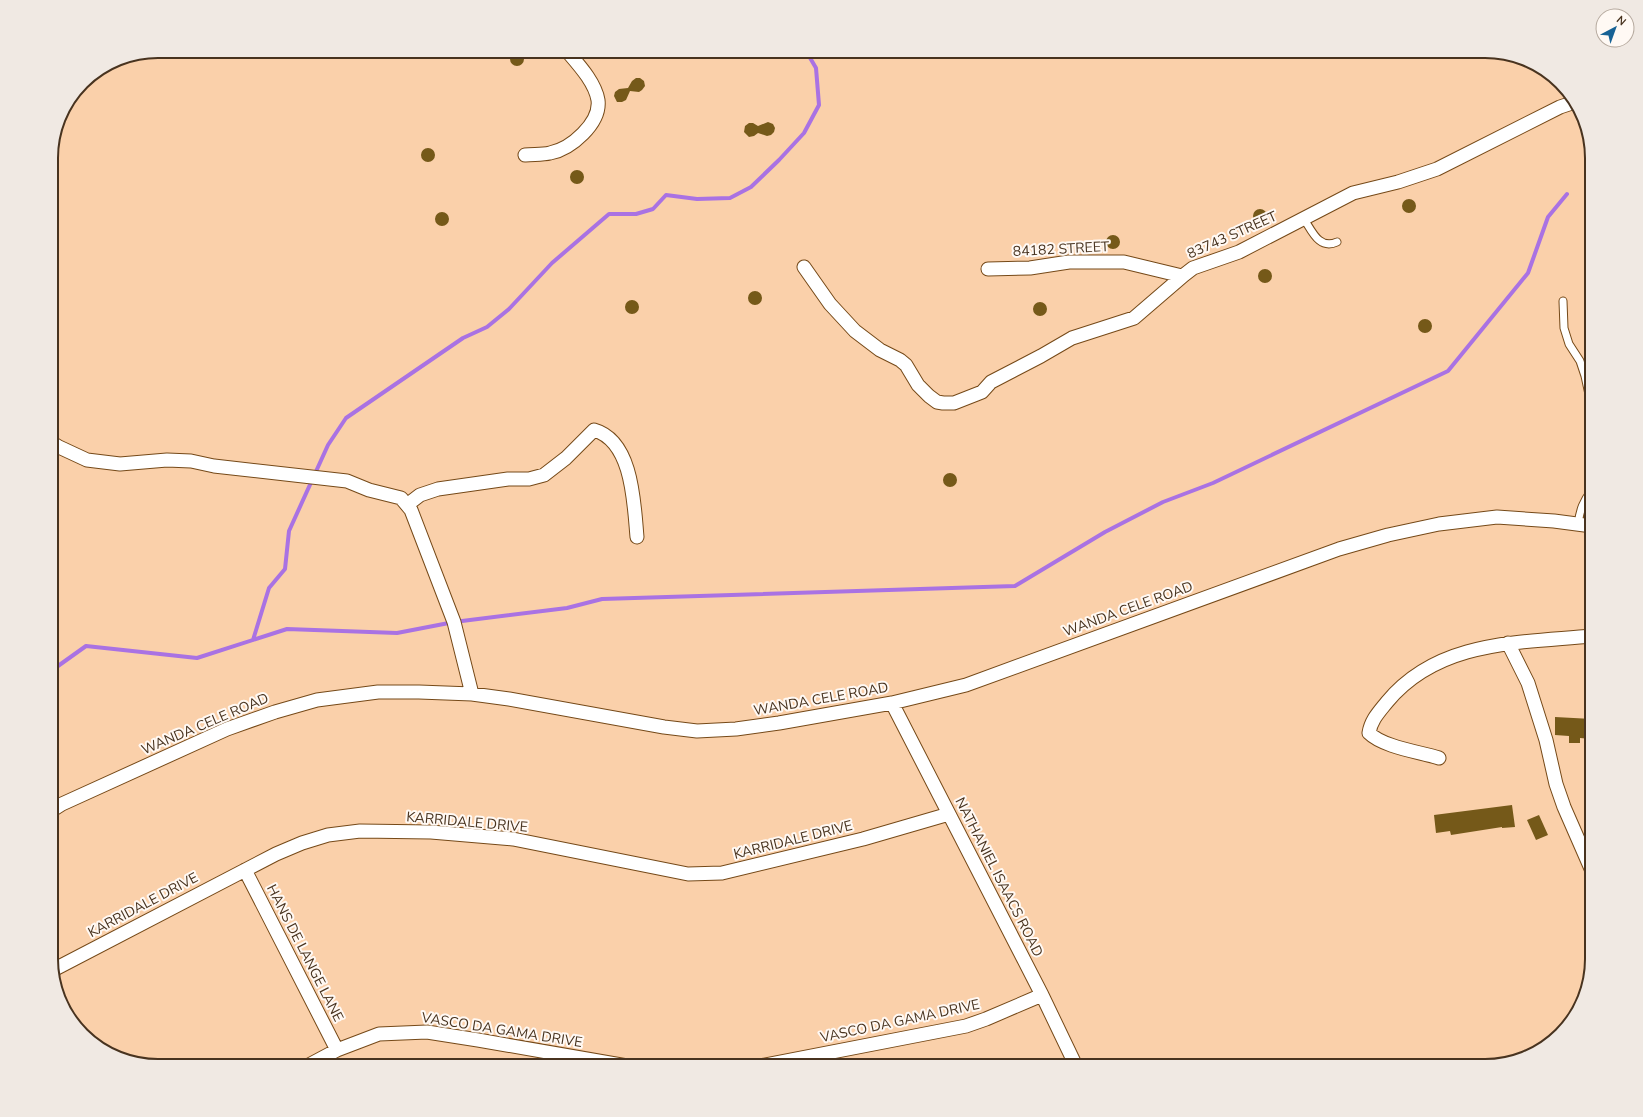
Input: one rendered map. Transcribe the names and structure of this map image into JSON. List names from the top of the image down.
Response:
{
  "streets": {
    "street": [
      "83743 STREET",
      "84182 STREET",
      "WANDA CELE ROAD",
      "KARRIDALE DRIVE",
      "NATHANIEL ISAACS ROAD",
      "HANS DE LANGE LANE",
      "VASCO DA GAMA DRIVE"
    ]
  },
  "crossings": [
    ["83743 STREET", "84182 STREET"],
    ["WANDA CELE ROAD", "NATHANIEL ISAACS ROAD"],
    ["KARRIDALE DRIVE", "NATHANIEL ISAACS ROAD"],
    ["KARRIDALE DRIVE", "HANS DE LANGE LANE"],
    ["NATHANIEL ISAACS ROAD", "VASCO DA GAMA DRIVE"],
    ["HANS DE LANGE LANE", "VASCO DA GAMA DRIVE"]
  ],
  "north": "top right"
}
